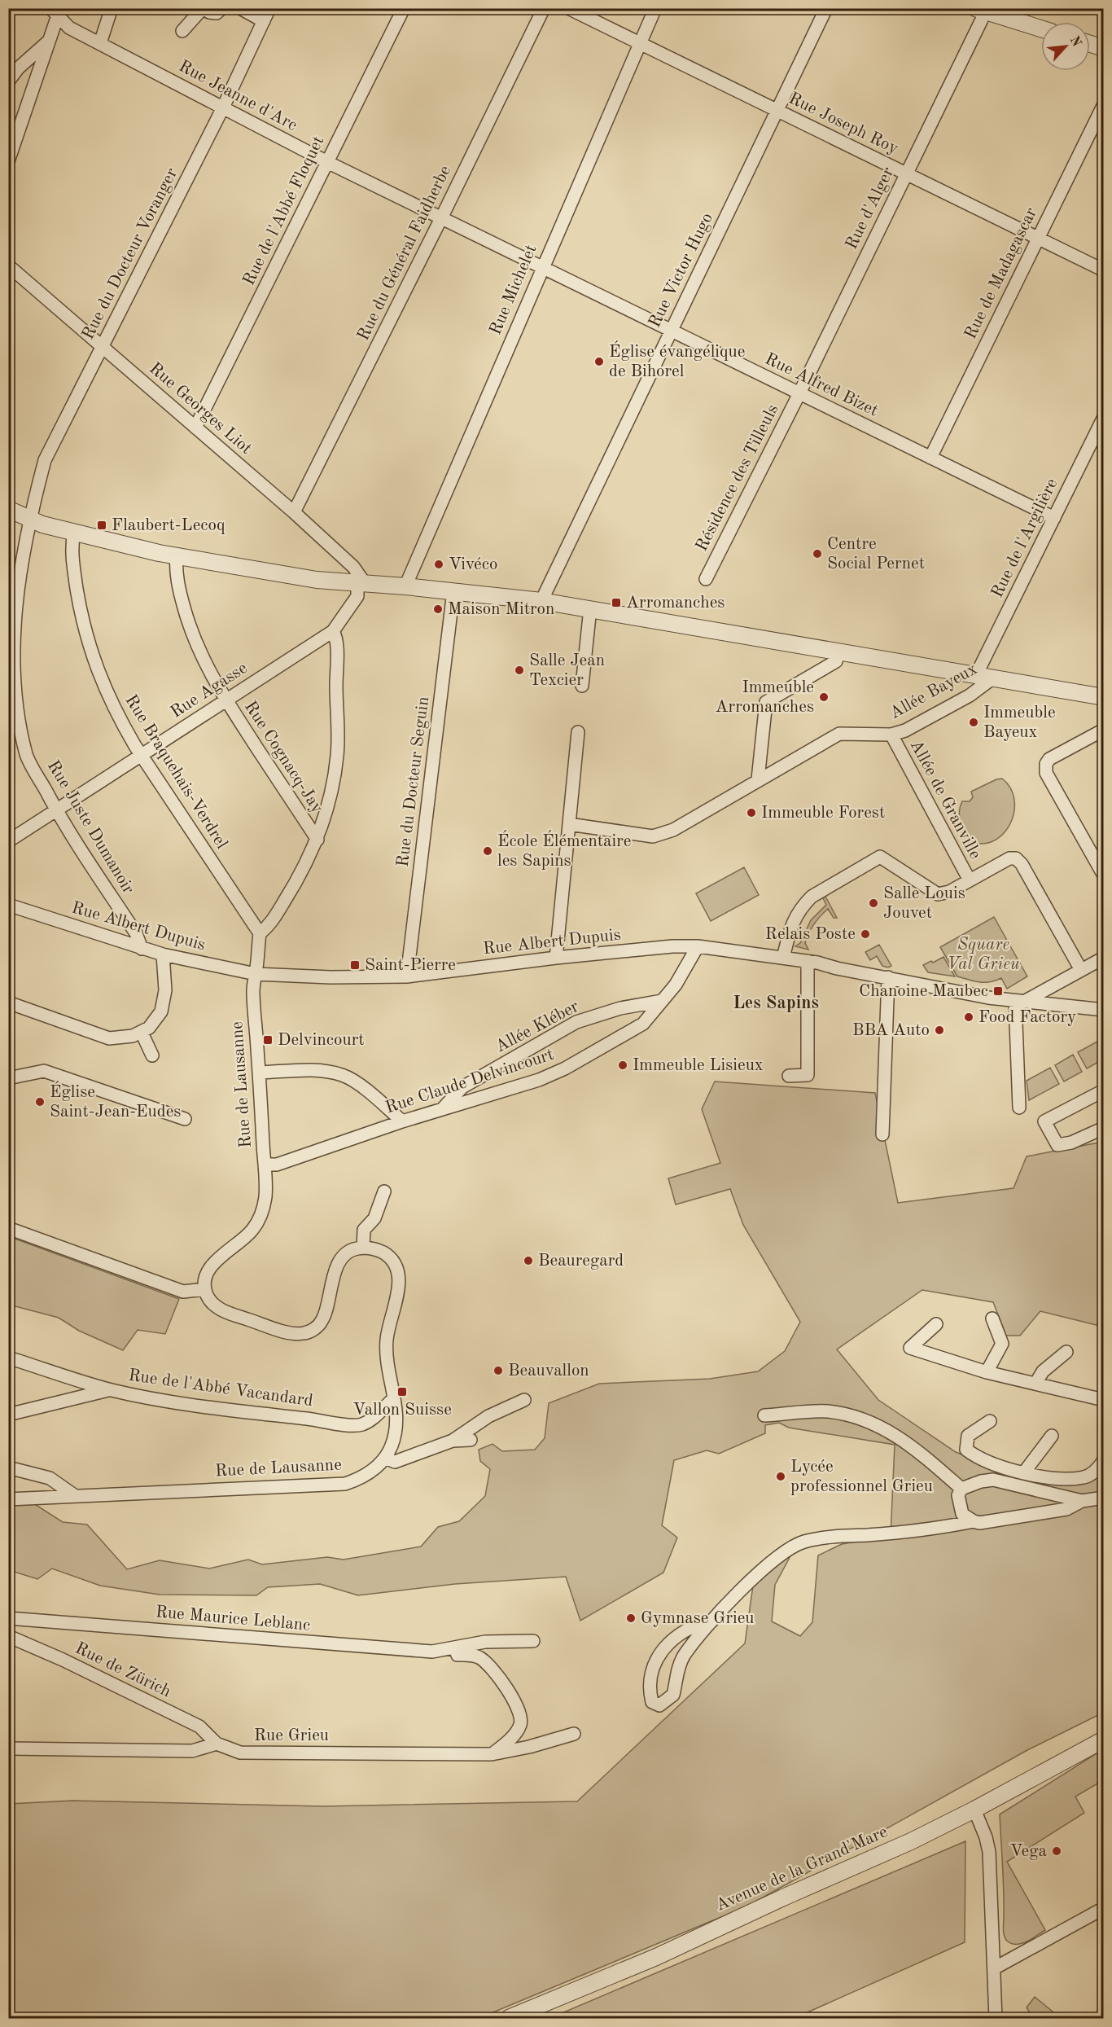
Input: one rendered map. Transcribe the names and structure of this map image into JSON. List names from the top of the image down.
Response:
{
  "streets": {
    "street": [
      "Rue Jeanne d'Arc",
      "Rue Joseph Roy",
      "Rue d'Alger",
      "Rue de l'Abbé Floquet",
      "Rue du Général Faidherbe",
      "Rue du Docteur Voranger",
      "Rue Victor Hugo",
      "Rue de Madagascar",
      "Rue Michelet",
      "Rue Alfred Bizet",
      "Rue Georges Liot",
      "Résidence des Tilleuls",
      "Rue de l'Argilière",
      "Rue Agasse",
      "Allée Bayeux",
      "Rue Cognacq-Jay",
      "Rue Braquehais-Verdrel",
      "Rue du Docteur Seguin",
      "Allée de Granville",
      "Rue Juste Dumanoir",
      "Rue Albert Dupuis",
      "Allée Kléber",
      "Rue Claude Delvincourt",
      "Rue de Lausanne",
      "Rue de l'Abbé Vacandard",
      "Rue Maurice Leblanc",
      "Rue de Zürich",
      "Rue Grieu",
      "Avenue de la Grand'Mare"
    ]
  },
  "crossings": [
    ["Rue Jeanne d'Arc", "Rue de l'Abbé Floquet"],
    ["Rue Jeanne d'Arc", "Rue du Général Faidherbe"],
    ["Rue Jeanne d'Arc", "Rue du Docteur Voranger"],
    ["Rue Jeanne d'Arc", "Rue Alfred Bizet"],
    ["Rue Joseph Roy", "Rue d'Alger"],
    ["Rue Joseph Roy", "Rue Victor Hugo"],
    ["Rue Joseph Roy", "Rue de Madagascar"],
    ["Rue Joseph Roy", "Rue Michelet"],
    ["Rue d'Alger", "Rue Alfred Bizet"],
    ["Rue d'Alger", "Résidence des Tilleuls"],
    ["Rue de l'Abbé Floquet", "Rue Georges Liot"],
    ["Rue du Général Faidherbe", "Rue Alfred Bizet"],
    ["Rue du Général Faidherbe", "Rue Georges Liot"],
    ["Rue du Docteur Voranger", "Rue Georges Liot"],
    ["Rue du Docteur Voranger", "Rue Juste Dumanoir"],
    ["Rue Victor Hugo", "Rue Alfred Bizet"],
    ["Rue de Madagascar", "Rue Alfred Bizet"],
    ["Rue Michelet", "Rue Alfred Bizet"],
    ["Rue Alfred Bizet", "Résidence des Tilleuls"],
    ["Rue Alfred Bizet", "Rue de l'Argilière"],
    ["Rue Georges Liot", "Rue Agasse"],
    ["Rue Agasse", "Rue Cognacq-Jay"],
    ["Rue Agasse", "Rue Braquehais-Verdrel"],
    ["Rue Agasse", "Rue Juste Dumanoir"],
    ["Allée Bayeux", "Allée de Granville"],
    ["Rue Braquehais-Verdrel", "Rue de Lausanne"],
    ["Rue du Docteur Seguin", "Rue Albert Dupuis"],
    ["Rue Juste Dumanoir", "Rue Albert Dupuis"],
    ["Rue Albert Dupuis", "Rue Claude Delvincourt"],
    ["Rue Albert Dupuis", "Rue de Lausanne"],
    ["Allée Kléber", "Rue Claude Delvincourt"],
    ["Rue Claude Delvincourt", "Rue de Lausanne"],
    ["Rue de Lausanne", "Rue de l'Abbé Vacandard"],
    ["Rue Maurice Leblanc", "Rue Grieu"],
    ["Rue de Zürich", "Rue Grieu"]
  ],
  "districts": ["Les Sapins"],
  "parks": ["Square Val Grieu"],
  "places": {
    "other": [
      "Église évangélique de Bihorel",
      "Centre Social Pernet",
      "Vivéco",
      "Maison Mitron",
      "Salle Jean Texcier",
      "Immeuble Arromanches",
      "Immeuble Bayeux",
      "Immeuble Forest",
      "École Élémentaire les Sapins",
      "Salle Louis Jouvet",
      "Relais Poste",
      "Food Factory",
      "BBA Auto",
      "Immeuble Lisieux",
      "Église Saint-Jean-Eudes",
      "Beauregard",
      "Beauvallon",
      "Lycée professionnel Grieu",
      "Gymnase Grieu",
      "Vega"
    ],
    "transit": [
      "Flaubert-Lecoq",
      "Arromanches",
      "Saint-Pierre",
      "Chanoine Maubec",
      "Delvincourt",
      "Vallon Suisse"
    ]
  },
  "north": "top right"
}
